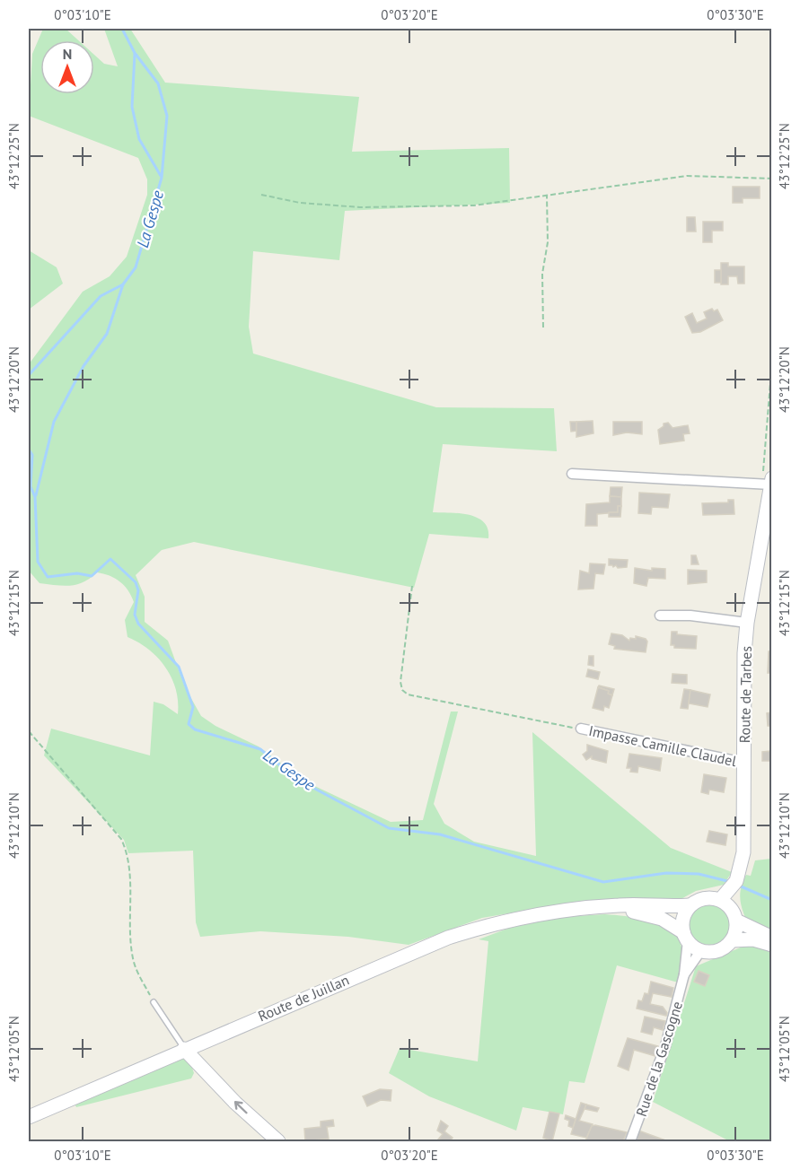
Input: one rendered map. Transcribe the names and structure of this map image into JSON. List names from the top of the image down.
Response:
{
  "streets": {
    "main road": ["Route de Tarbes", "Route de Juillan"],
    "street": ["Impasse Camille Claudel", "Rue de la Gascogne"]
  },
  "crossings": [
    ["Route de Tarbes", "Impasse Camille Claudel"],
    ["Route de Tarbes", "Route de Juillan"],
    ["Route de Tarbes", "Rue de la Gascogne"],
    ["Route de Juillan", "Rue de la Gascogne"]
  ],
  "water": ["La Gespe"],
  "north": "top",
  "coordinates": [
    "0°03'10\"E",
    "0°03'20\"E",
    "0°03'30\"E",
    "43°12'25\"N",
    "43°12'20\"N",
    "43°12'15\"N",
    "43°12'10\"N",
    "43°12'05\"N"
  ]
}
